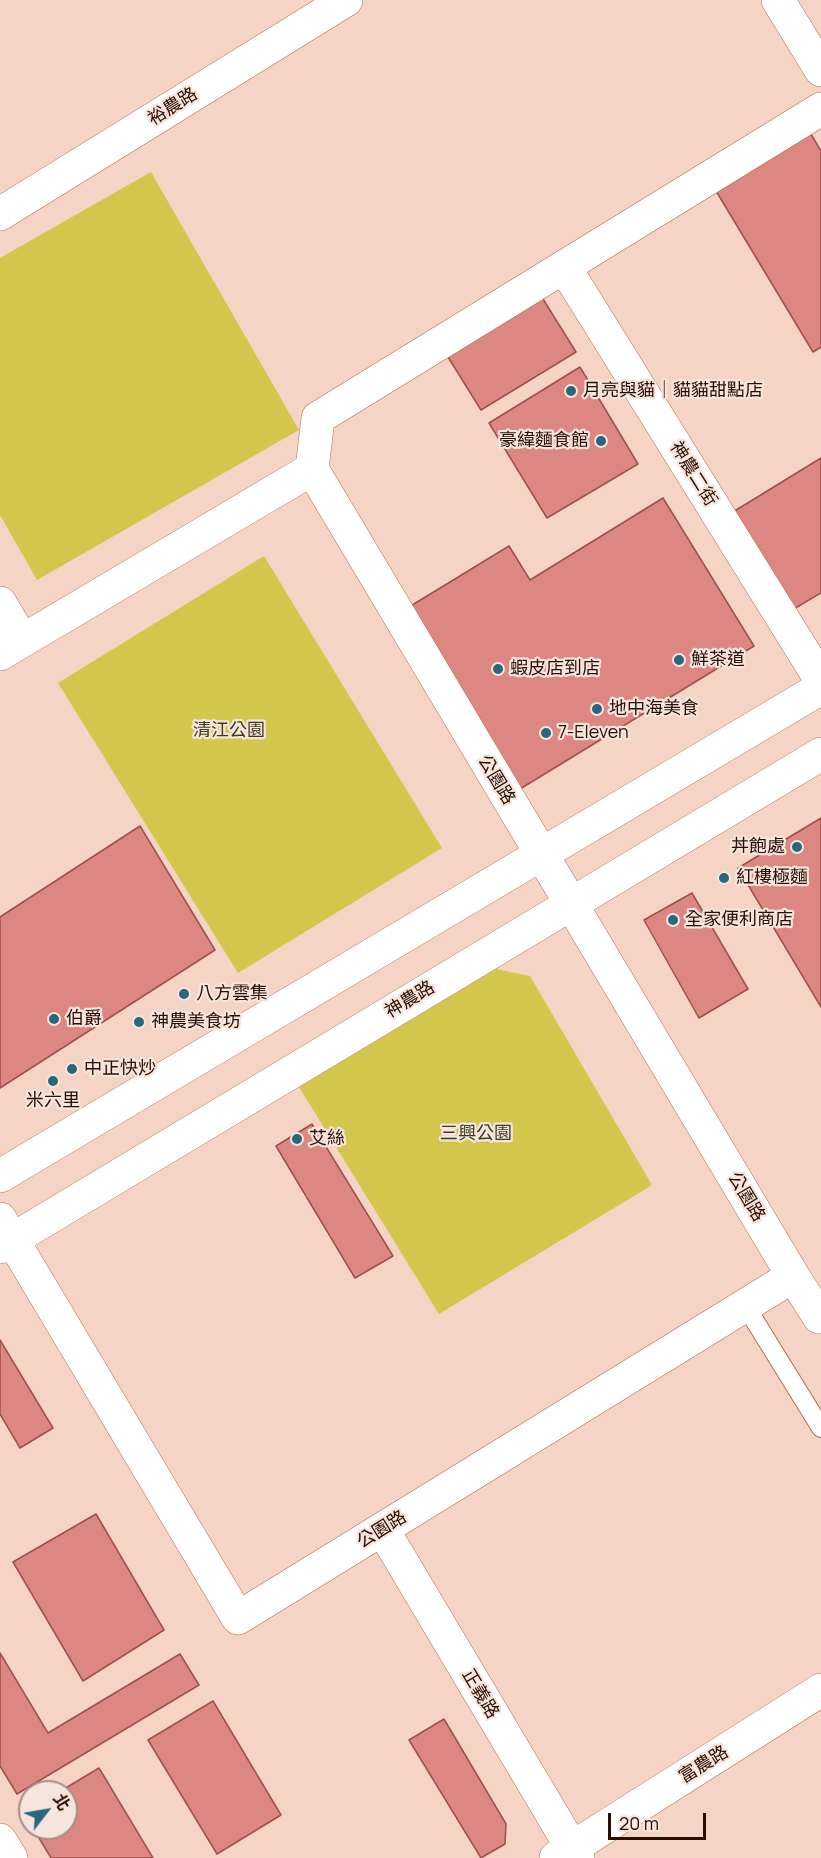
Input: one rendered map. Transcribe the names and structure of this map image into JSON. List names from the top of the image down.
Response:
{
  "streets": {
    "street": [
      "裕農路",
      "神農二街",
      "公園路",
      "神農路",
      "正義路",
      "富農路"
    ]
  },
  "crossings": [
    ["公園路", "神農路"],
    ["公園路", "正義路"],
    ["正義路", "富農路"]
  ],
  "parks": ["清江公園", "三興公園"],
  "places": [
    "月亮與貓｜貓貓甜點店",
    "豪緯麵食館",
    "鮮茶道",
    "蝦皮店到店",
    "地中海美食",
    "7-Eleven",
    "丼飽處",
    "紅樓極麵",
    "全家便利商店",
    "八方雲集",
    "伯爵",
    "神農美食坊",
    "中正快炒",
    "米六里",
    "艾絲"
  ],
  "scale_bar": "20 m",
  "north": "top right"
}
